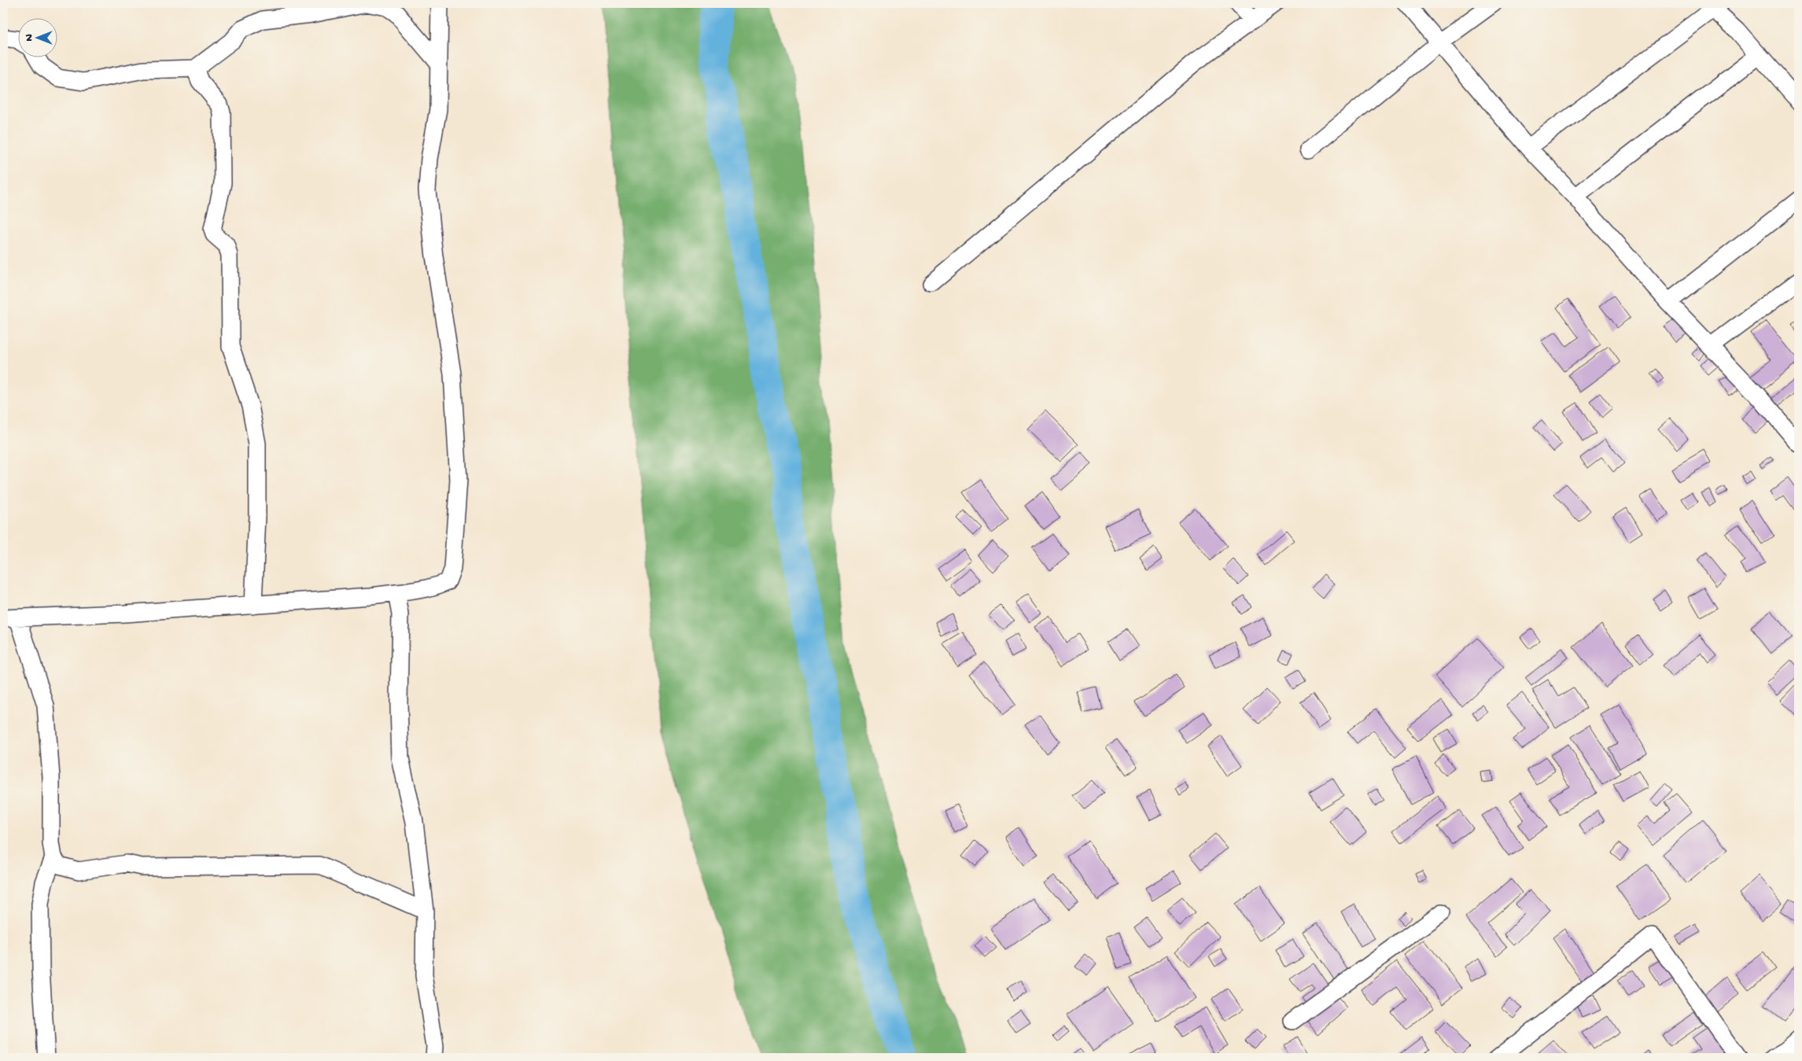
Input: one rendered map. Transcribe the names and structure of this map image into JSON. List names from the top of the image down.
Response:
{
  "north": "left"
}
